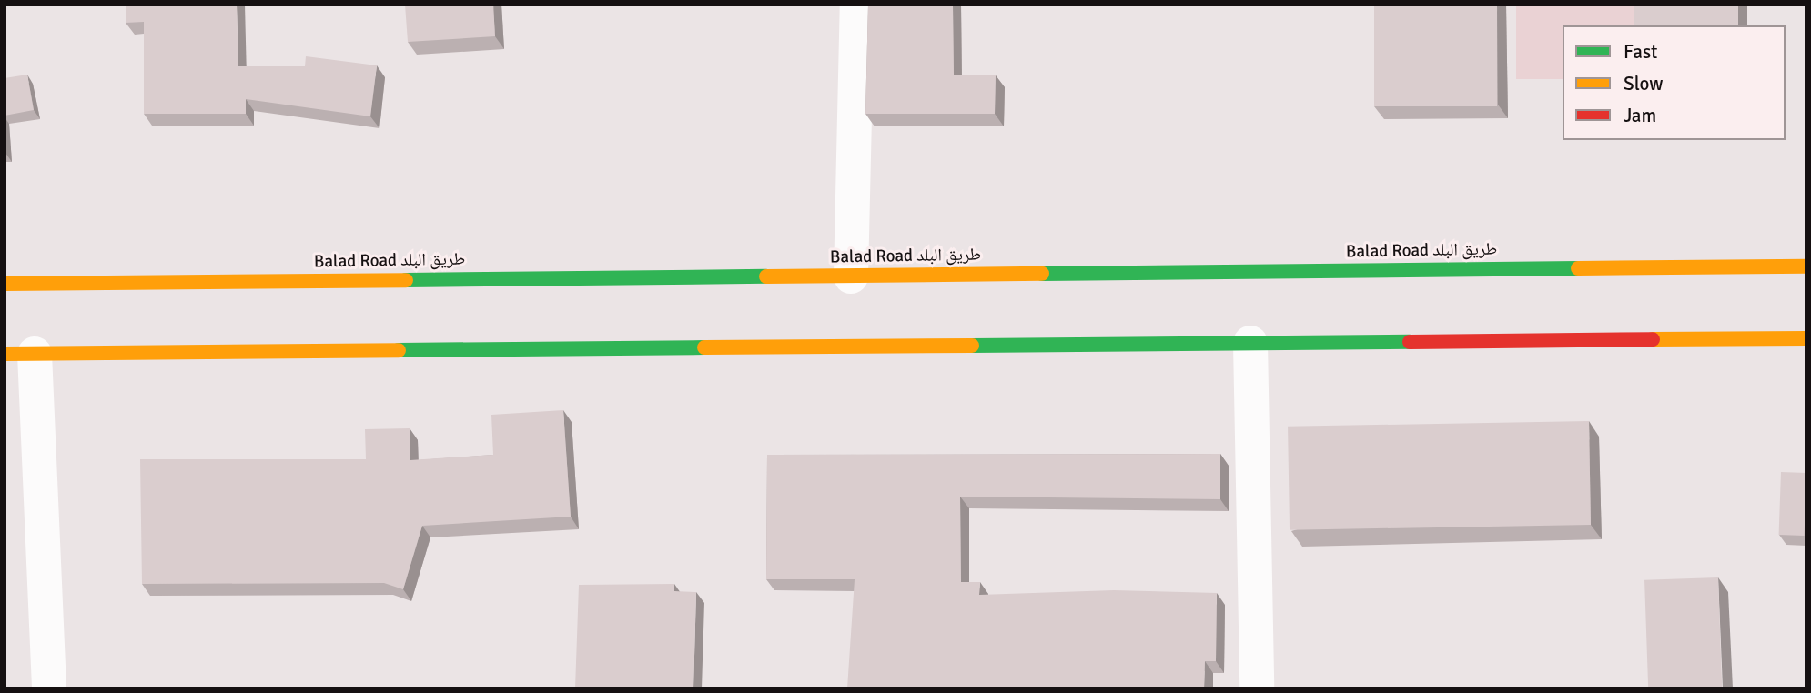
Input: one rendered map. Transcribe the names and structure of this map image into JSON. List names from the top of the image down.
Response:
{
  "streets": {
    "highway": ["Balad Road طريق البلد"]
  },
  "legend": ["Fast", "Slow", "Jam"]
}
